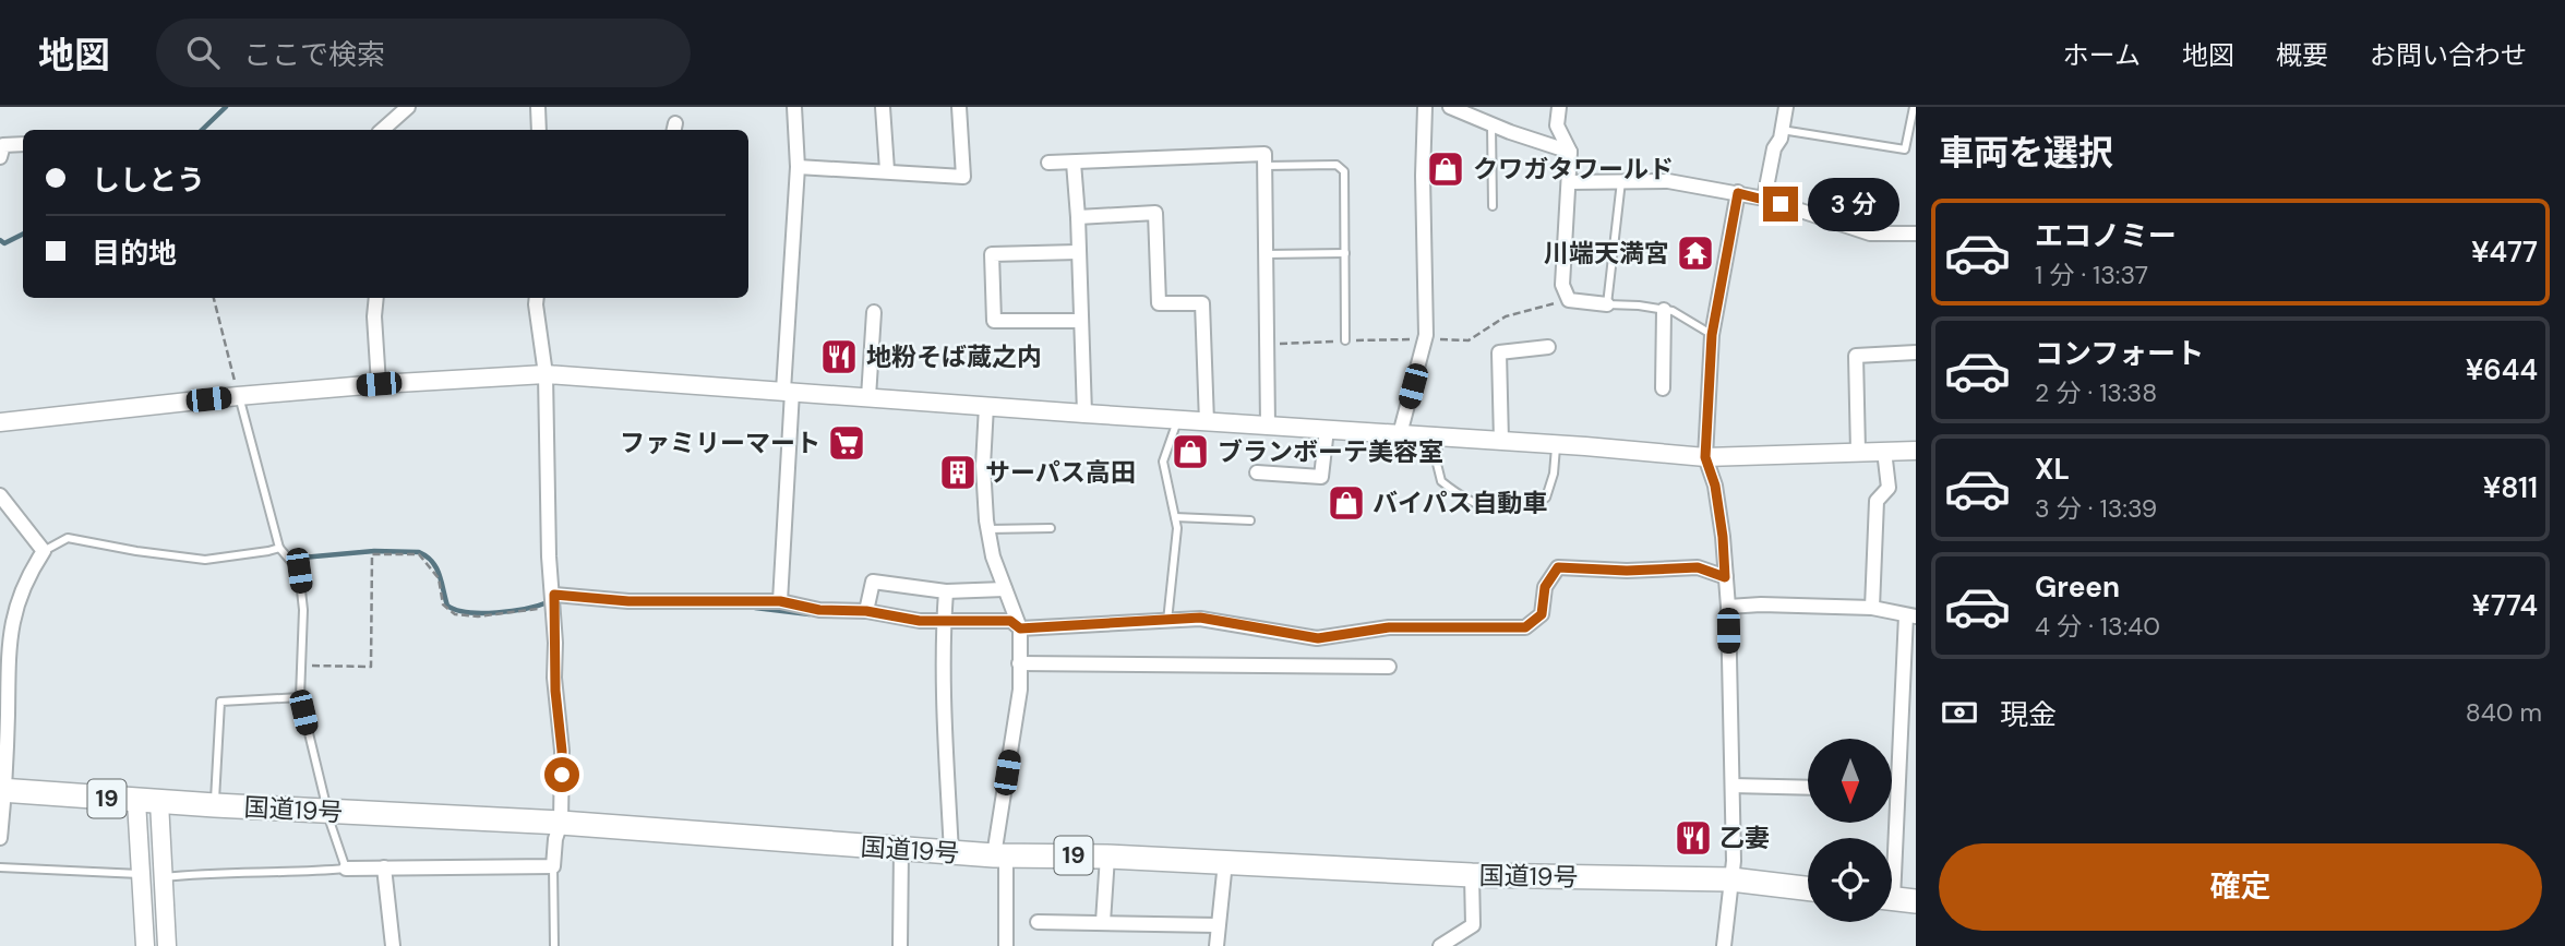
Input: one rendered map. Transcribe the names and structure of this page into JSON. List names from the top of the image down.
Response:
{
  "streets": {
    "highway": ["19", "国道19号"]
  },
  "places": {
    "shop": ["クワガタワールド", "ブランボーテ美容室", "バイパス自動車"],
    "temple": ["川端天満宮"],
    "restaurant": ["地粉そば蔵之内", "乙妻"],
    "supermarket": ["ファミリーマート"],
    "building": ["サーパス高田"]
  },
  "north": "bottom",
  "page": {
    "header": "地図",
    "search": "ここで検索",
    "nav": [
      "ホーム",
      "地図",
      "概要",
      "お問い合わせ"
    ],
    "heading": "車両を選択",
    "banner": ["ししとう", "目的地"],
    "bubble": "3 分",
    "list": [
      {
        "name": "エコノミー",
        "note": "1 分 · 13:37",
        "value": "¥477"
      },
      {
        "name": "コンフォート",
        "note": "2 分 · 13:38",
        "value": "¥644"
      },
      {
        "name": "XL",
        "note": "3 分 · 13:39",
        "value": "¥811"
      },
      {
        "name": "Green",
        "note": "4 分 · 13:40",
        "value": "¥774"
      }
    ],
    "pay": ["現金", "840 m"],
    "buttons": "確定"
  }
}
